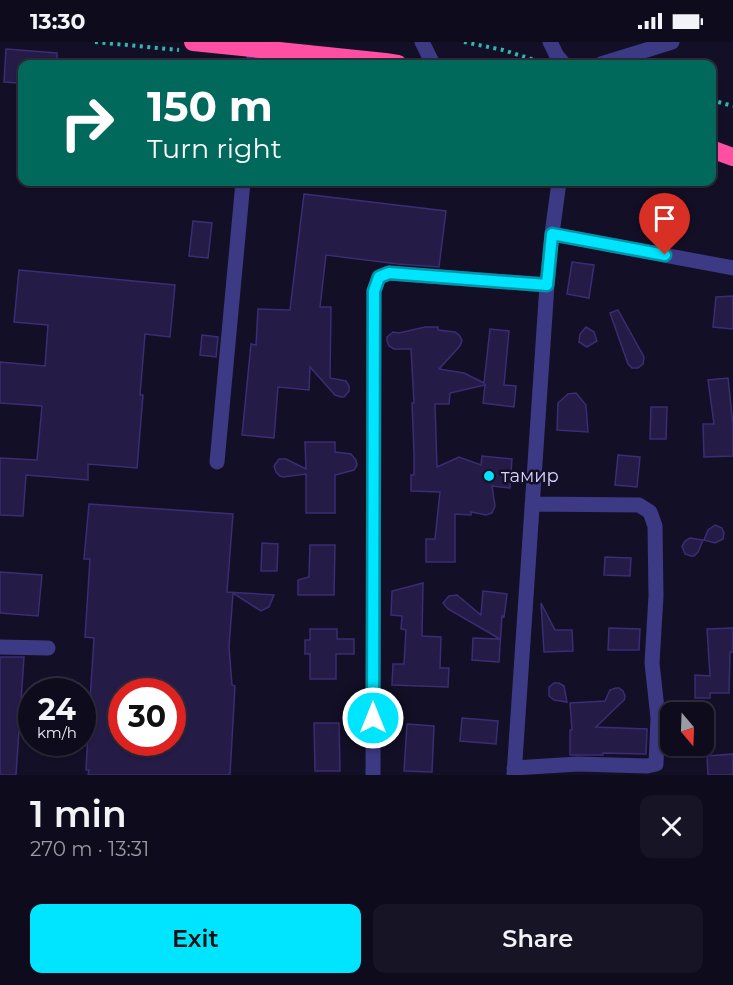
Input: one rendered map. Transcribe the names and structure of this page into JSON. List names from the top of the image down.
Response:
{
  "places": ["тамир"],
  "north": "bottom",
  "page": {
    "status": "13:30",
    "turn": ["150 m", "Turn right"],
    "speed": "24 km/h",
    "limit": "30",
    "heading": ["1 min", "270 m · 13:31"],
    "buttons": ["Exit", "Share"]
  }
}
